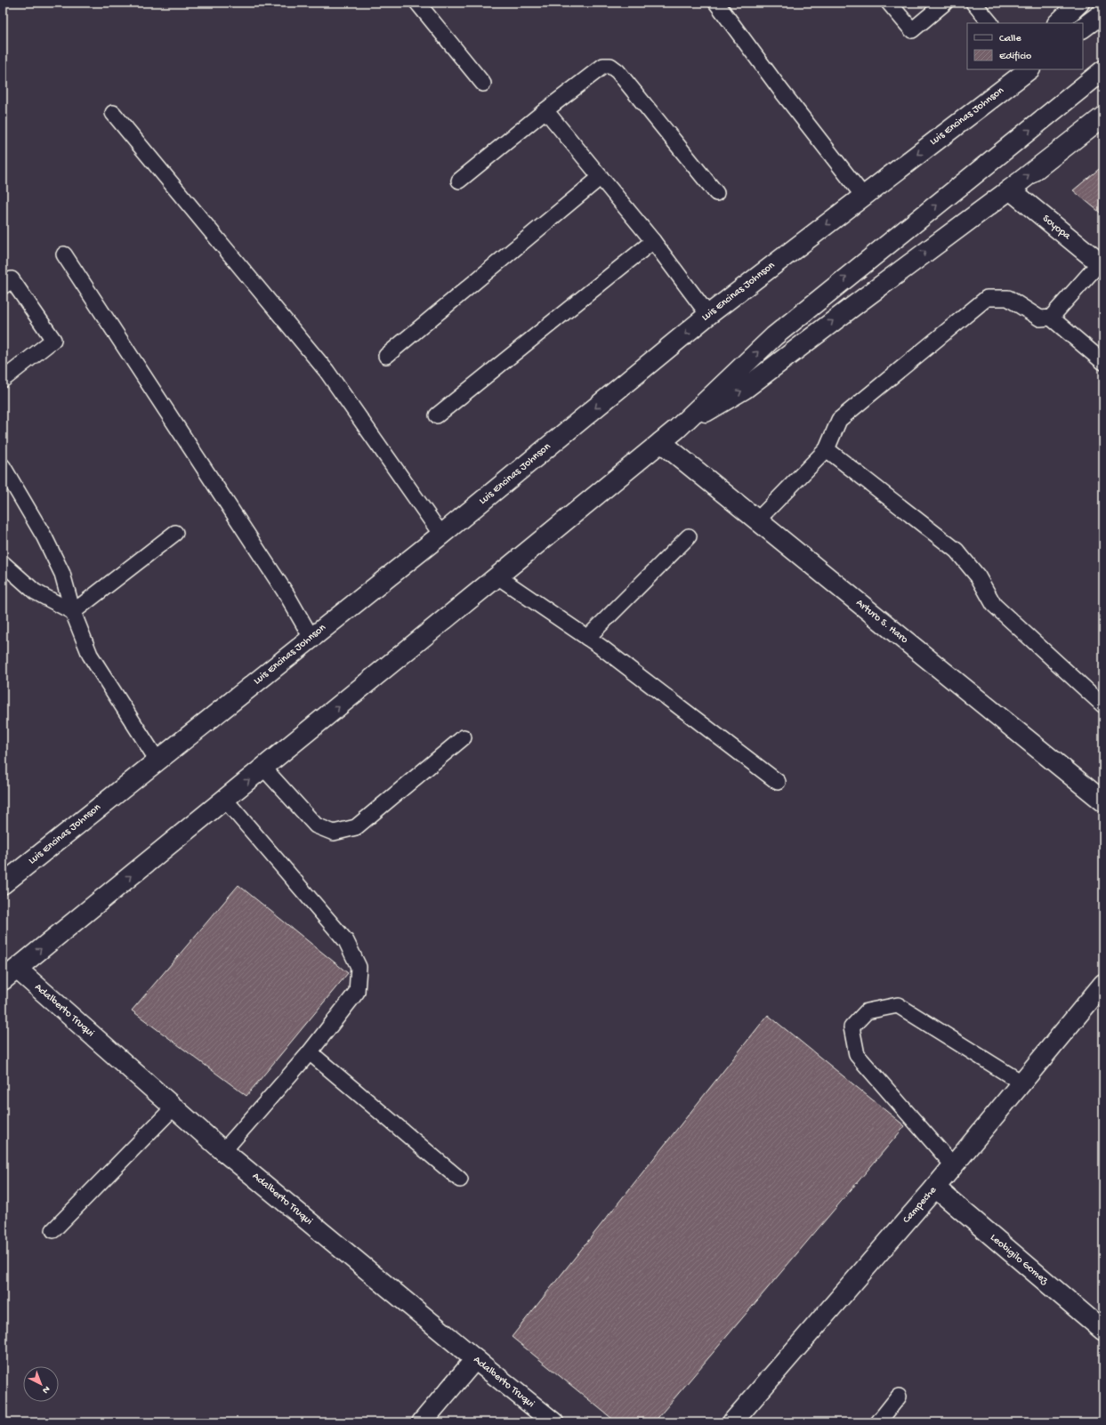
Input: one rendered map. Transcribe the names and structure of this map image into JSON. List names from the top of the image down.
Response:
{
  "streets": {
    "main road": [
      "Luis Encinas Johnson",
      "Soyopa",
      "Arturo S. Haro",
      "Adalberto Truqui",
      "Campeche",
      "Leobigilo Gomez"
    ]
  },
  "crossings": [
    ["Campeche", "Leobigilo Gomez"]
  ],
  "legend": ["Calle", "Edificio"],
  "north": "bottom right"
}
